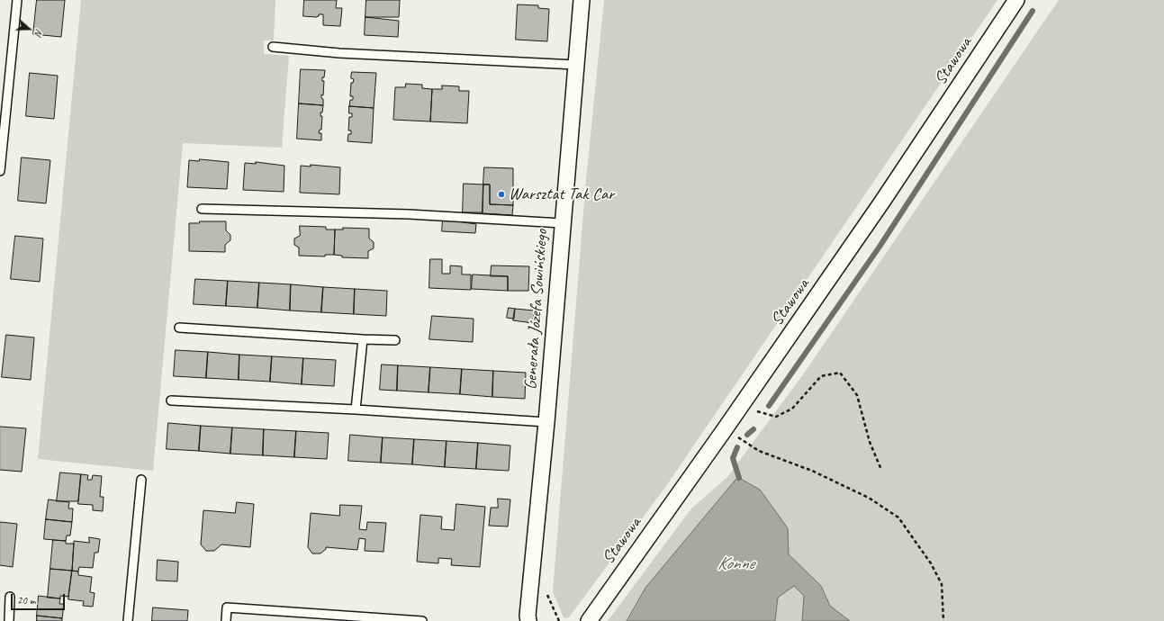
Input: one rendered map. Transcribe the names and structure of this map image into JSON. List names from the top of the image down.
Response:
{
  "streets": {
    "street": ["Stawowa", "Generała Józefa Sowińskiego"]
  },
  "water": ["Konne"],
  "places": ["Warsztat Tak Car"],
  "scale_bar": "20 m",
  "north": "right"
}
